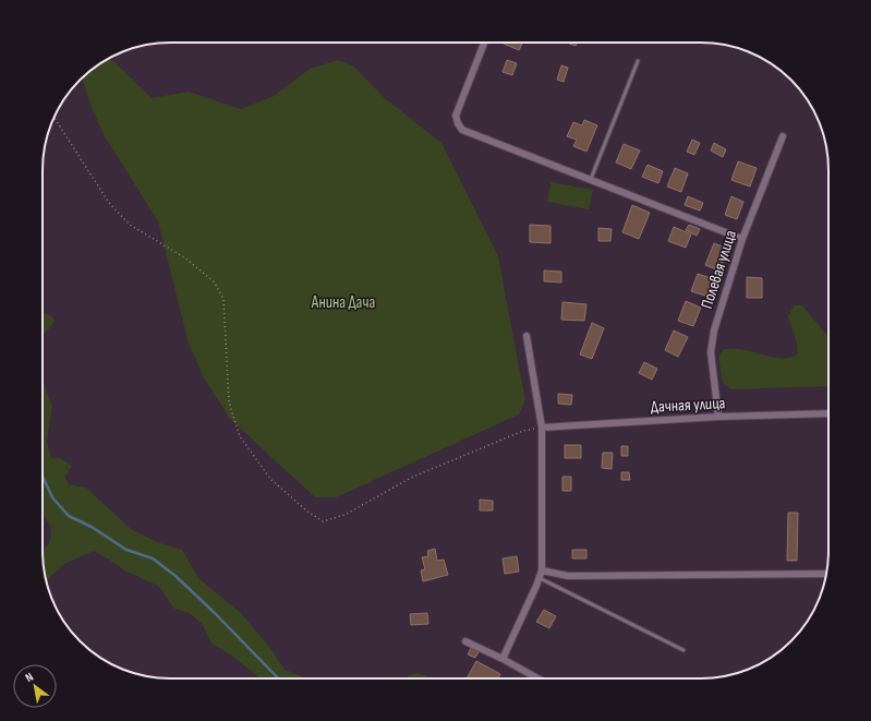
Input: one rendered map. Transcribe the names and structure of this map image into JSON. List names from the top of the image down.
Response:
{
  "streets": {
    "street": ["Полевая улица", "Дачная улица"]
  },
  "crossings": [
    ["Полевая улица", "Дачная улица"]
  ],
  "parks": ["Анина Дача"],
  "north": "top left"
}
